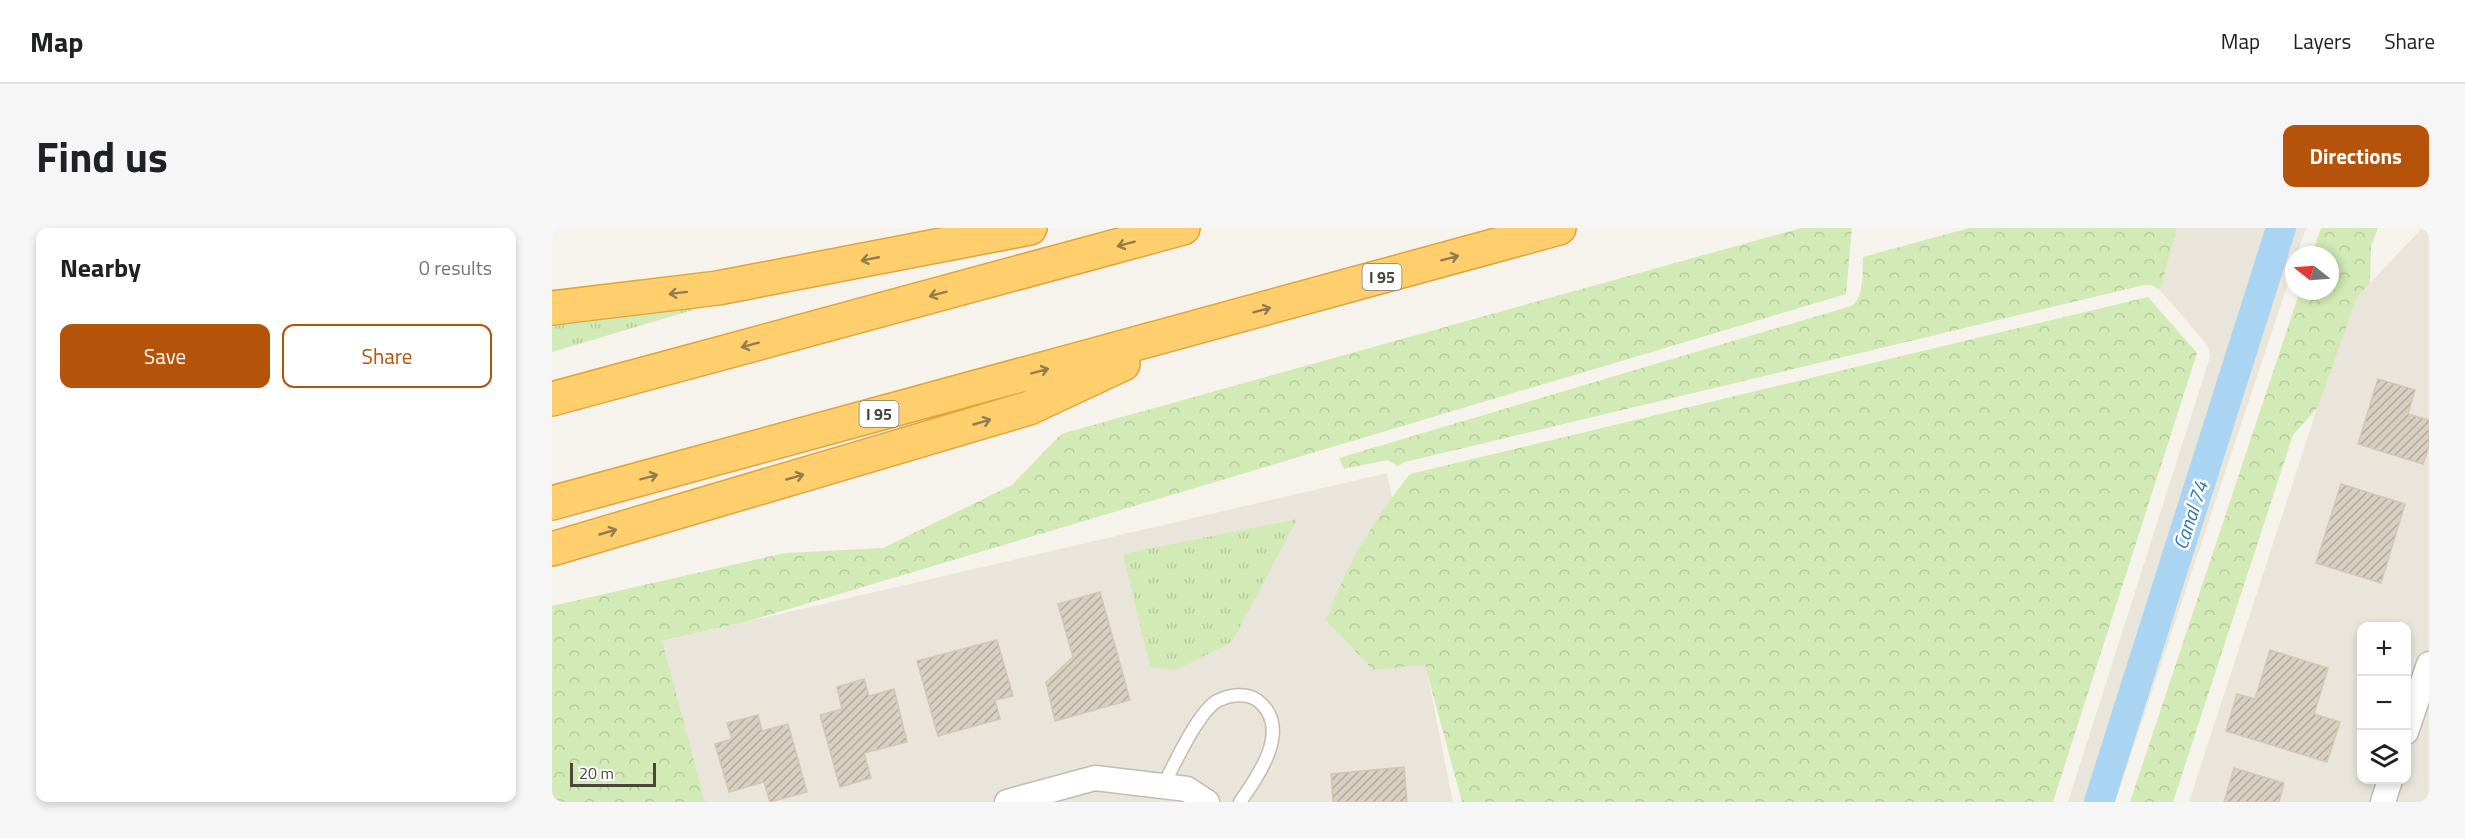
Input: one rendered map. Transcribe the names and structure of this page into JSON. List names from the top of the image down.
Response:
{
  "streets": {
    "highway": ["I 95"]
  },
  "water": ["Canal 74"],
  "scale_bar": "20 m",
  "north": "left",
  "page": {
    "header": "Map",
    "nav": ["Map", "Layers", "Share"],
    "title": "Find us",
    "buttons": [
      "Directions",
      ["Save", "Share"]
    ],
    "heading": ["Nearby", "0 results"],
    "map_buttons": ["+", "−"],
    "scale": "20 m"
  }
}
